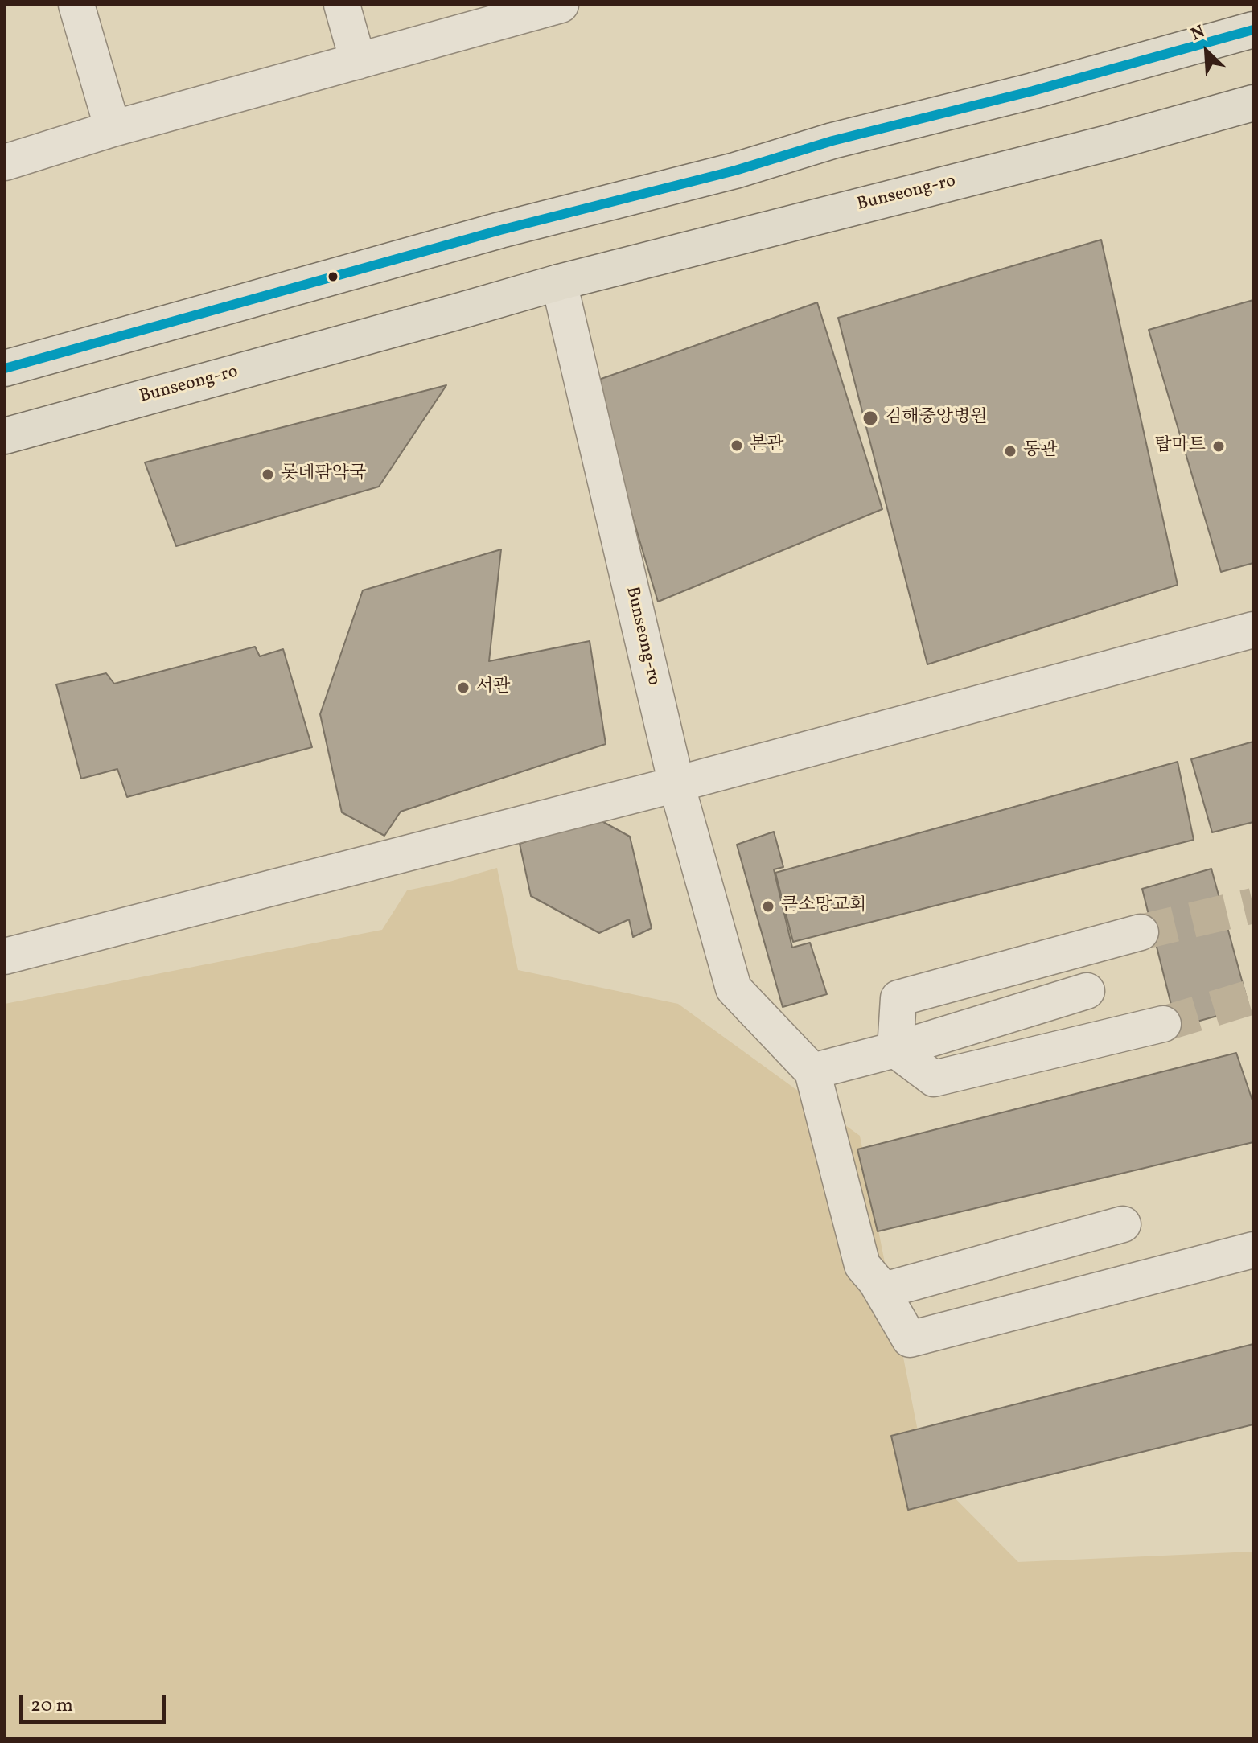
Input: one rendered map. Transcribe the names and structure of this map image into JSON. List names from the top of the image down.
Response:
{
  "streets": {
    "main road": ["Bunseong-ro"]
  },
  "places": [
    "김해중앙병원",
    "본관",
    "탑마트",
    "동관",
    "롯데팜약국",
    "서관",
    "큰소망교회"
  ],
  "scale_bar": "20 m",
  "north": "top left"
}
